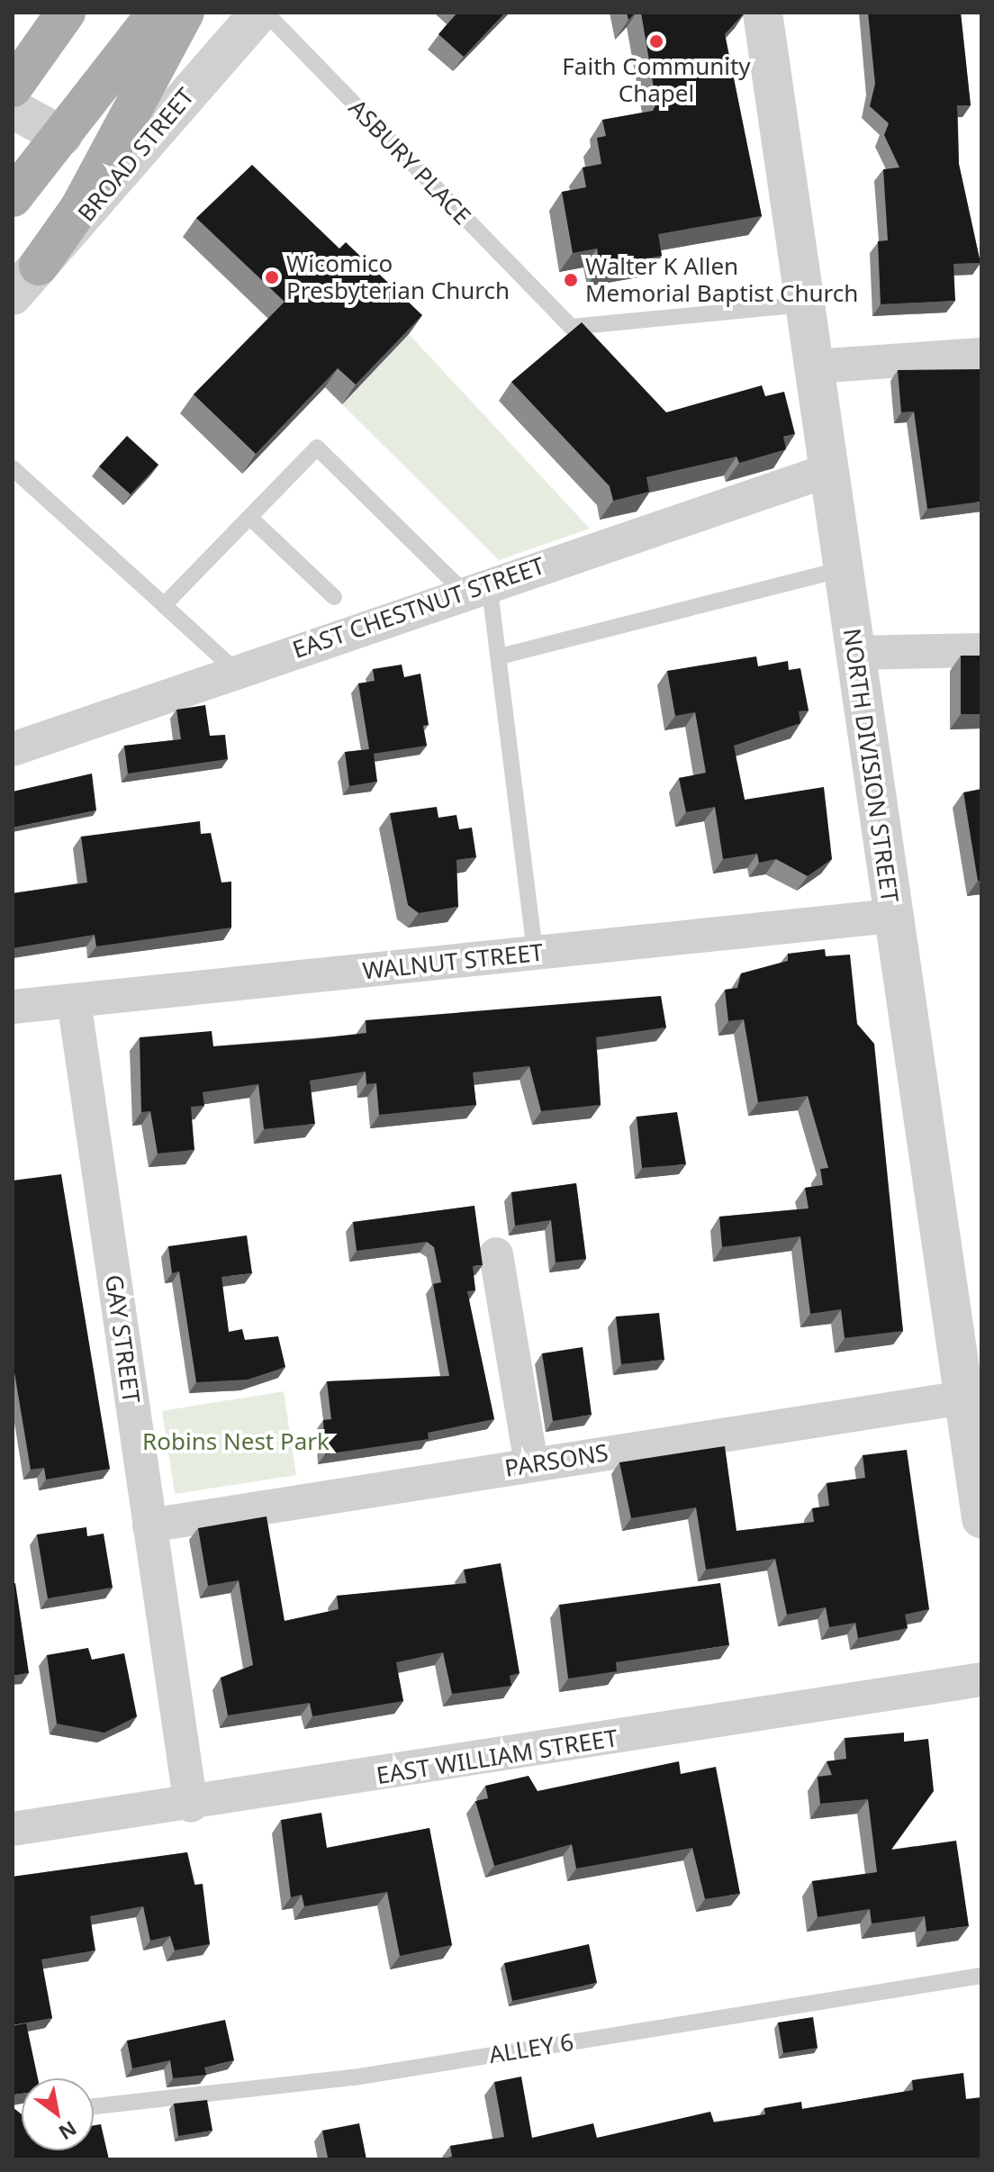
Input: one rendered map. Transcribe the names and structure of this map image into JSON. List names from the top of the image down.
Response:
{
  "streets": {
    "street": [
      "BROAD STREET",
      "EAST CHESTNUT STREET",
      "NORTH DIVISION STREET",
      "WALNUT STREET",
      "GAY STREET",
      "PARSONS",
      "EAST WILLIAM STREET"
    ],
    "lane": ["ASBURY PLACE", "ALLEY 6"]
  },
  "crossings": [
    ["ASBURY PLACE", "NORTH DIVISION STREET"],
    ["EAST CHESTNUT STREET", "NORTH DIVISION STREET"],
    ["NORTH DIVISION STREET", "WALNUT STREET"],
    ["NORTH DIVISION STREET", "PARSONS"],
    ["WALNUT STREET", "GAY STREET"],
    ["GAY STREET", "PARSONS"],
    ["GAY STREET", "EAST WILLIAM STREET"]
  ],
  "parks": ["Robins Nest Park"],
  "places": ["Faith Community Chapel", "Wicomico Presbyterian Church", "Walter K Allen Memorial Baptist Church"],
  "north": "bottom right"
}
